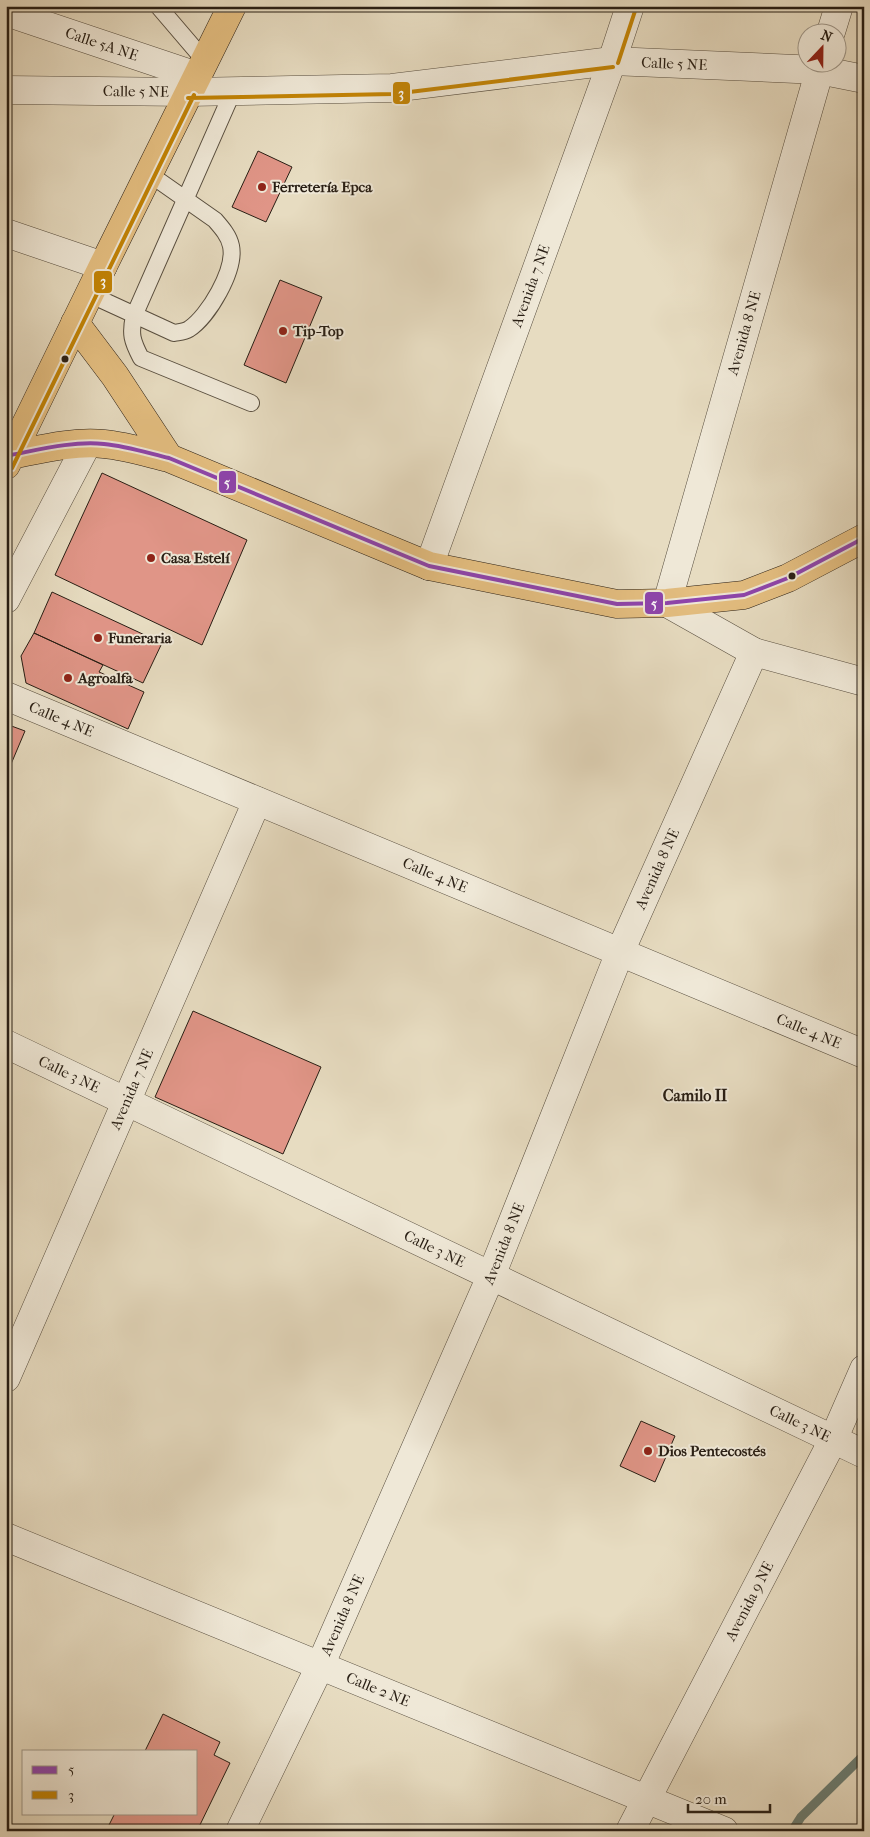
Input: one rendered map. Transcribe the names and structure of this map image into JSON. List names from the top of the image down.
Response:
{
  "streets": {
    "street": [
      "Calle 5A NE",
      "Calle 5 NE",
      "Avenida 7 NE",
      "Avenida 8 NE",
      "Calle 4 NE",
      "Calle 3 NE",
      "Avenida 9 NE",
      "Calle 2 NE"
    ]
  },
  "crossings": [
    ["Calle 5A NE", "Calle 5 NE"],
    ["Calle 5 NE", "Avenida 7 NE"],
    ["Avenida 7 NE", "Calle 4 NE"],
    ["Avenida 7 NE", "Calle 3 NE"],
    ["Avenida 8 NE", "Calle 4 NE"],
    ["Avenida 8 NE", "Calle 3 NE"],
    ["Avenida 8 NE", "Calle 2 NE"],
    ["Calle 3 NE", "Avenida 9 NE"],
    ["Avenida 9 NE", "Calle 2 NE"]
  ],
  "districts": ["Camilo II"],
  "places": [
    "Ferretería Epca",
    "Tip-Top",
    "Casa Estelí",
    "Funeraria",
    "Agroalfa",
    "Dios Pentecostés"
  ],
  "lines": ["transit line 3", "transit line 5"],
  "legend": ["5", "3"],
  "scale_bar": "20 m",
  "north": "top"
}
